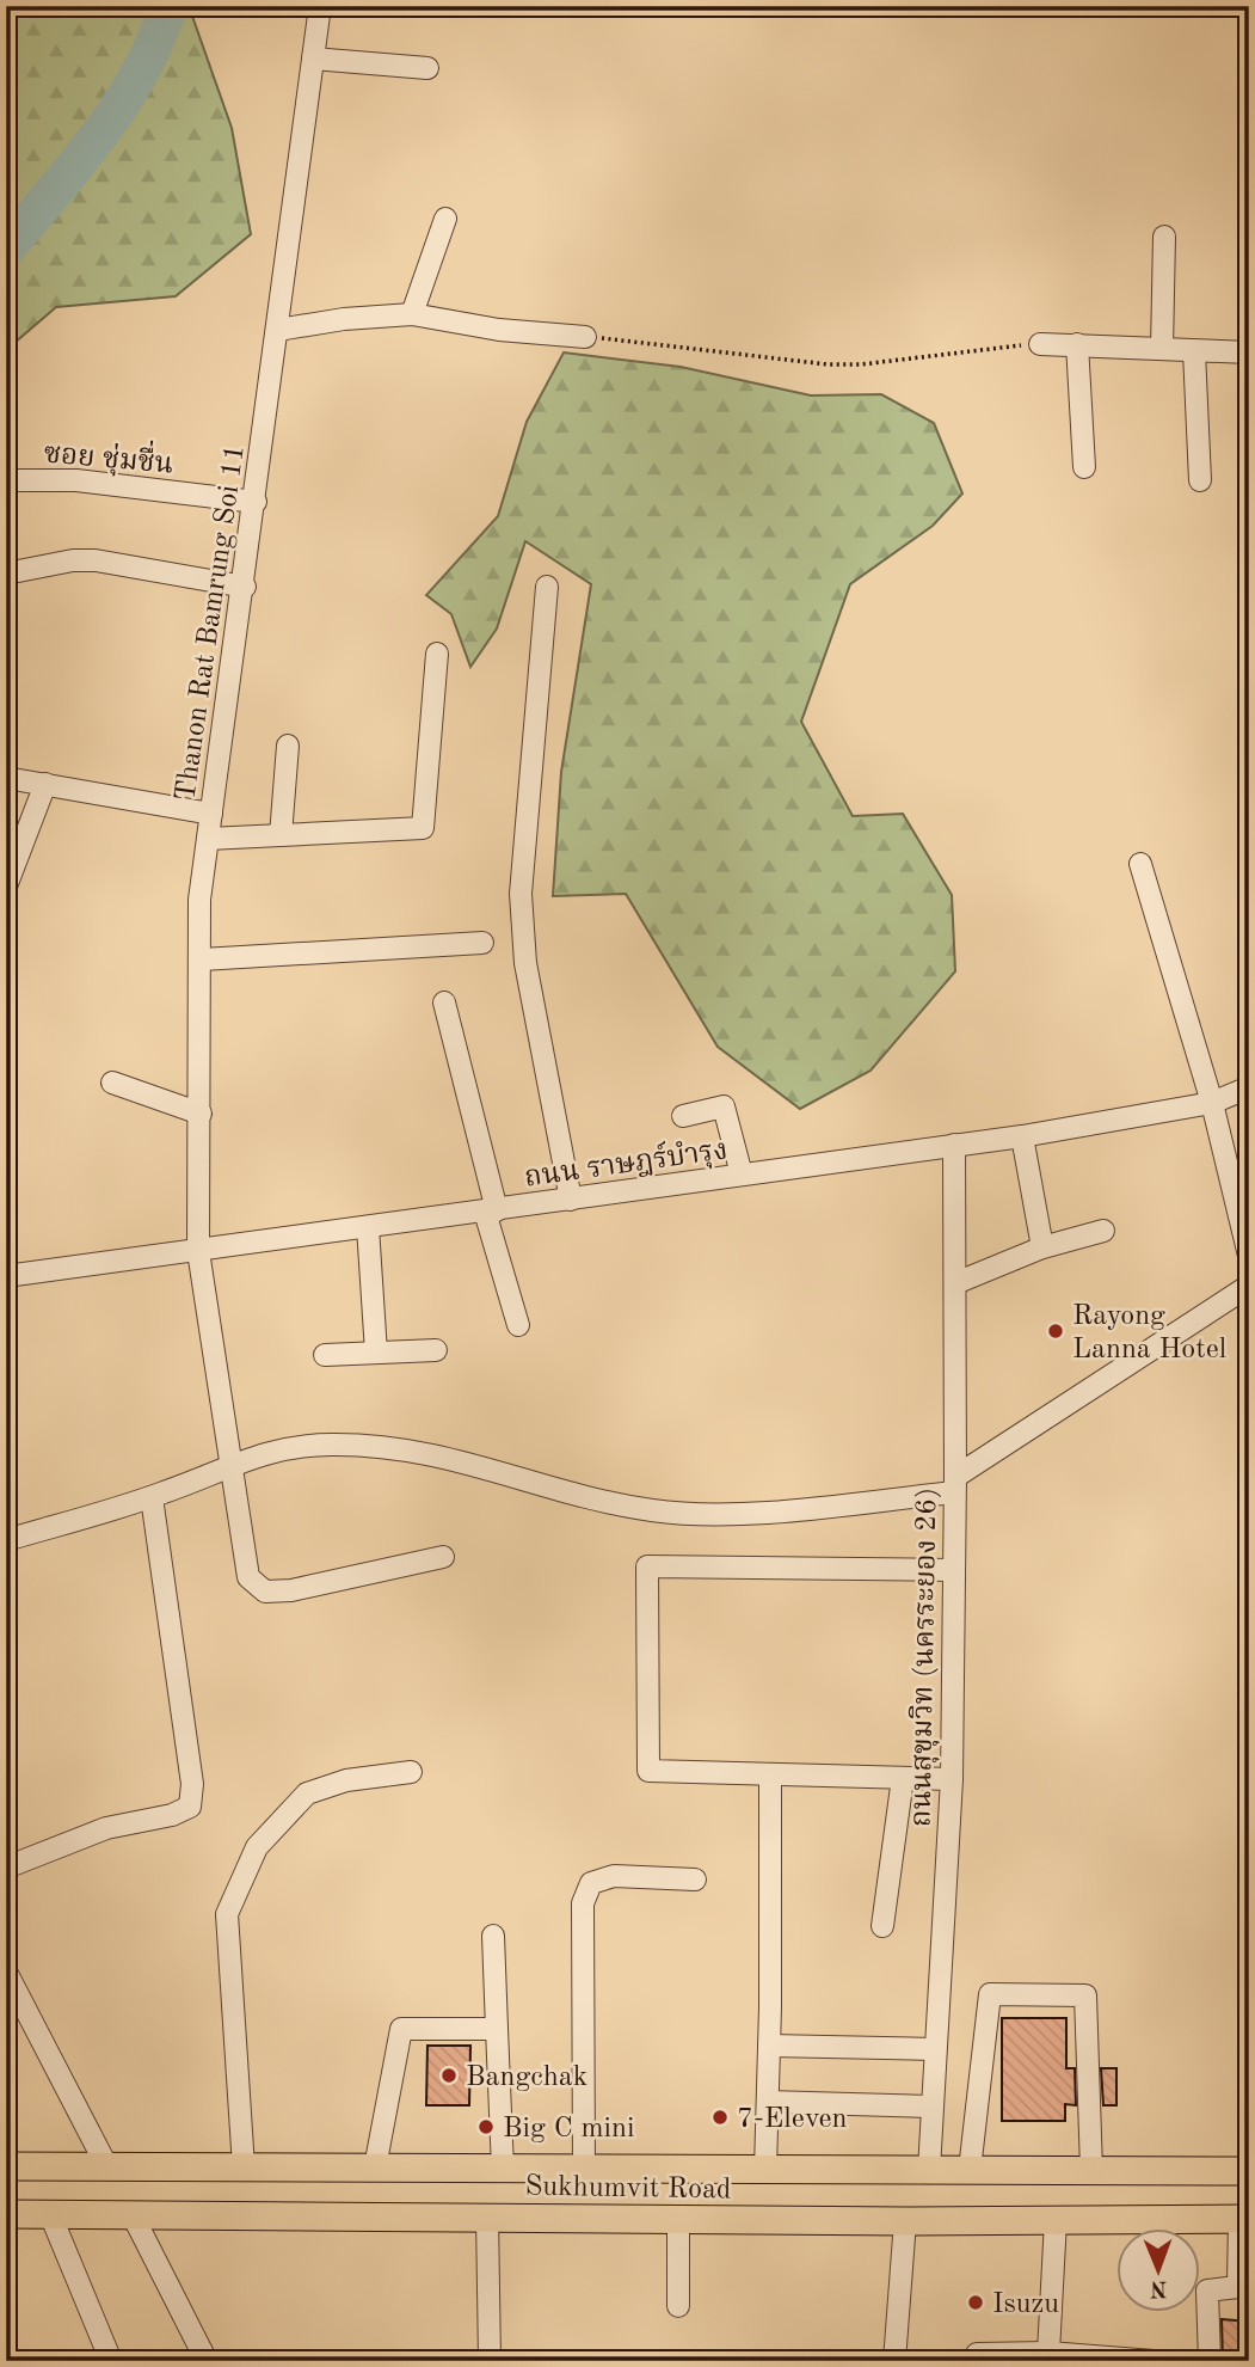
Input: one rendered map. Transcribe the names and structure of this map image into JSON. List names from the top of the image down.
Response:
{
  "streets": {
    "main road": ["Sukhumvit Road"],
    "street": [
      "ซอย ชุ่มชื่น",
      "Thanon Rat Bamrung Soi 11",
      "ถนน ราษฎร์บำรุง",
      "ถนนสุขุมวิท (นครระยอง 26)"
    ]
  },
  "crossings": [
    ["ซอย ชุ่มชื่น", "Thanon Rat Bamrung Soi 11"],
    ["Thanon Rat Bamrung Soi 11", "ถนน ราษฎร์บำรุง"],
    ["ถนน ราษฎร์บำรุง", "ถนนสุขุมวิท (นครระยอง 26)"],
    ["ถนนสุขุมวิท (นครระยอง 26)", "Sukhumvit Road"]
  ],
  "places": [
    "Rayong Lanna Hotel",
    "Bangchak",
    "7-Eleven",
    "Big C mini",
    "Isuzu"
  ],
  "north": "bottom"
}
